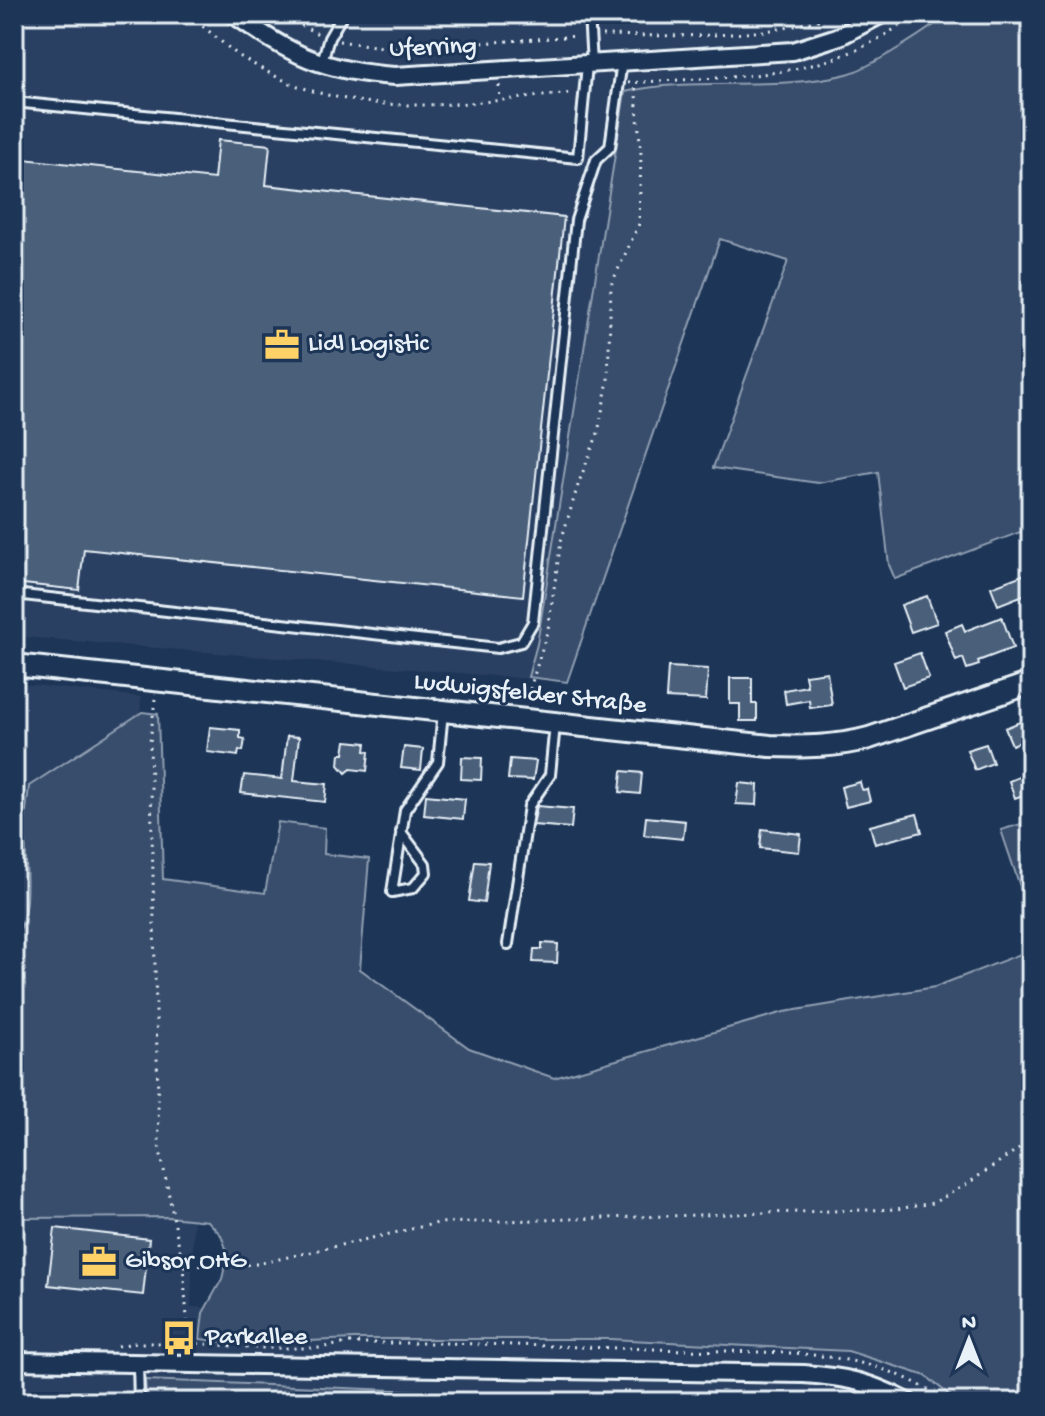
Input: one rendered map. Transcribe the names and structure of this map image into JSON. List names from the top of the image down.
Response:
{
  "streets": {
    "street": ["Uferring", "Ludwigsfelder Straße"]
  },
  "places": {
    "office": ["Lidl Logistic", "Gibsor OHG"],
    "bus stop": ["Parkallee"]
  },
  "north": "top"
}
